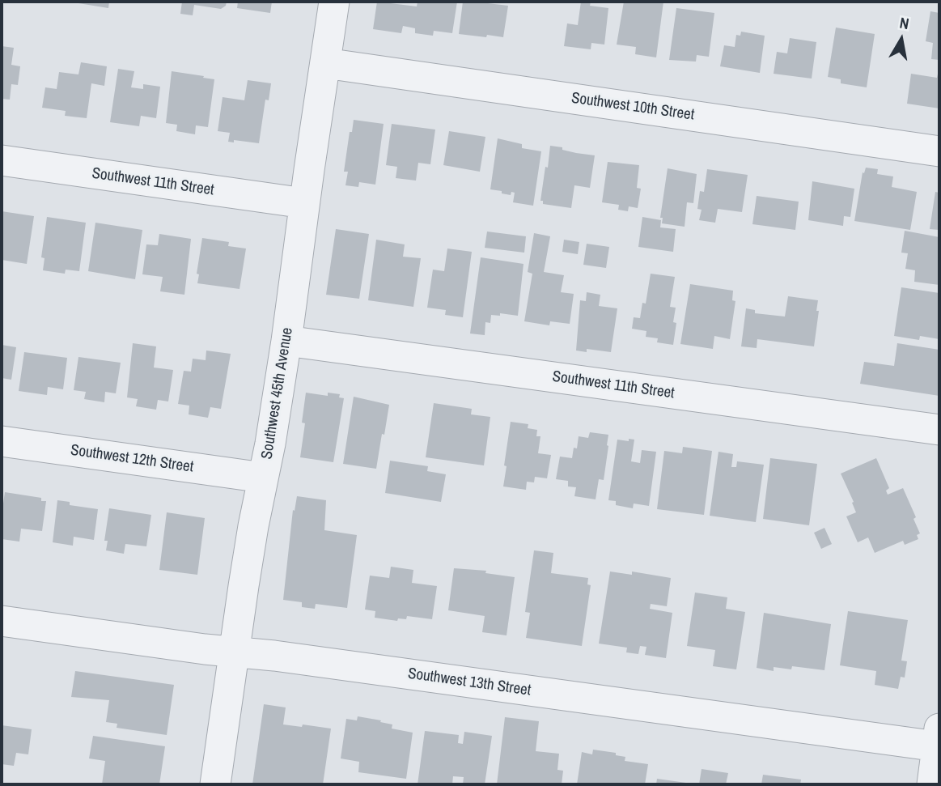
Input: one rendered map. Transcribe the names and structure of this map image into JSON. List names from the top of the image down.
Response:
{
  "streets": {
    "street": [
      "Southwest 10th Street",
      "Southwest 11th Street",
      "Southwest 45th Avenue",
      "Southwest 12th Street",
      "Southwest 13th Street"
    ]
  },
  "crossings": [
    ["Southwest 10th Street", "Southwest 45th Avenue"],
    ["Southwest 11th Street", "Southwest 45th Avenue"],
    ["Southwest 45th Avenue", "Southwest 12th Street"],
    ["Southwest 45th Avenue", "Southwest 13th Street"]
  ],
  "north": "top"
}
